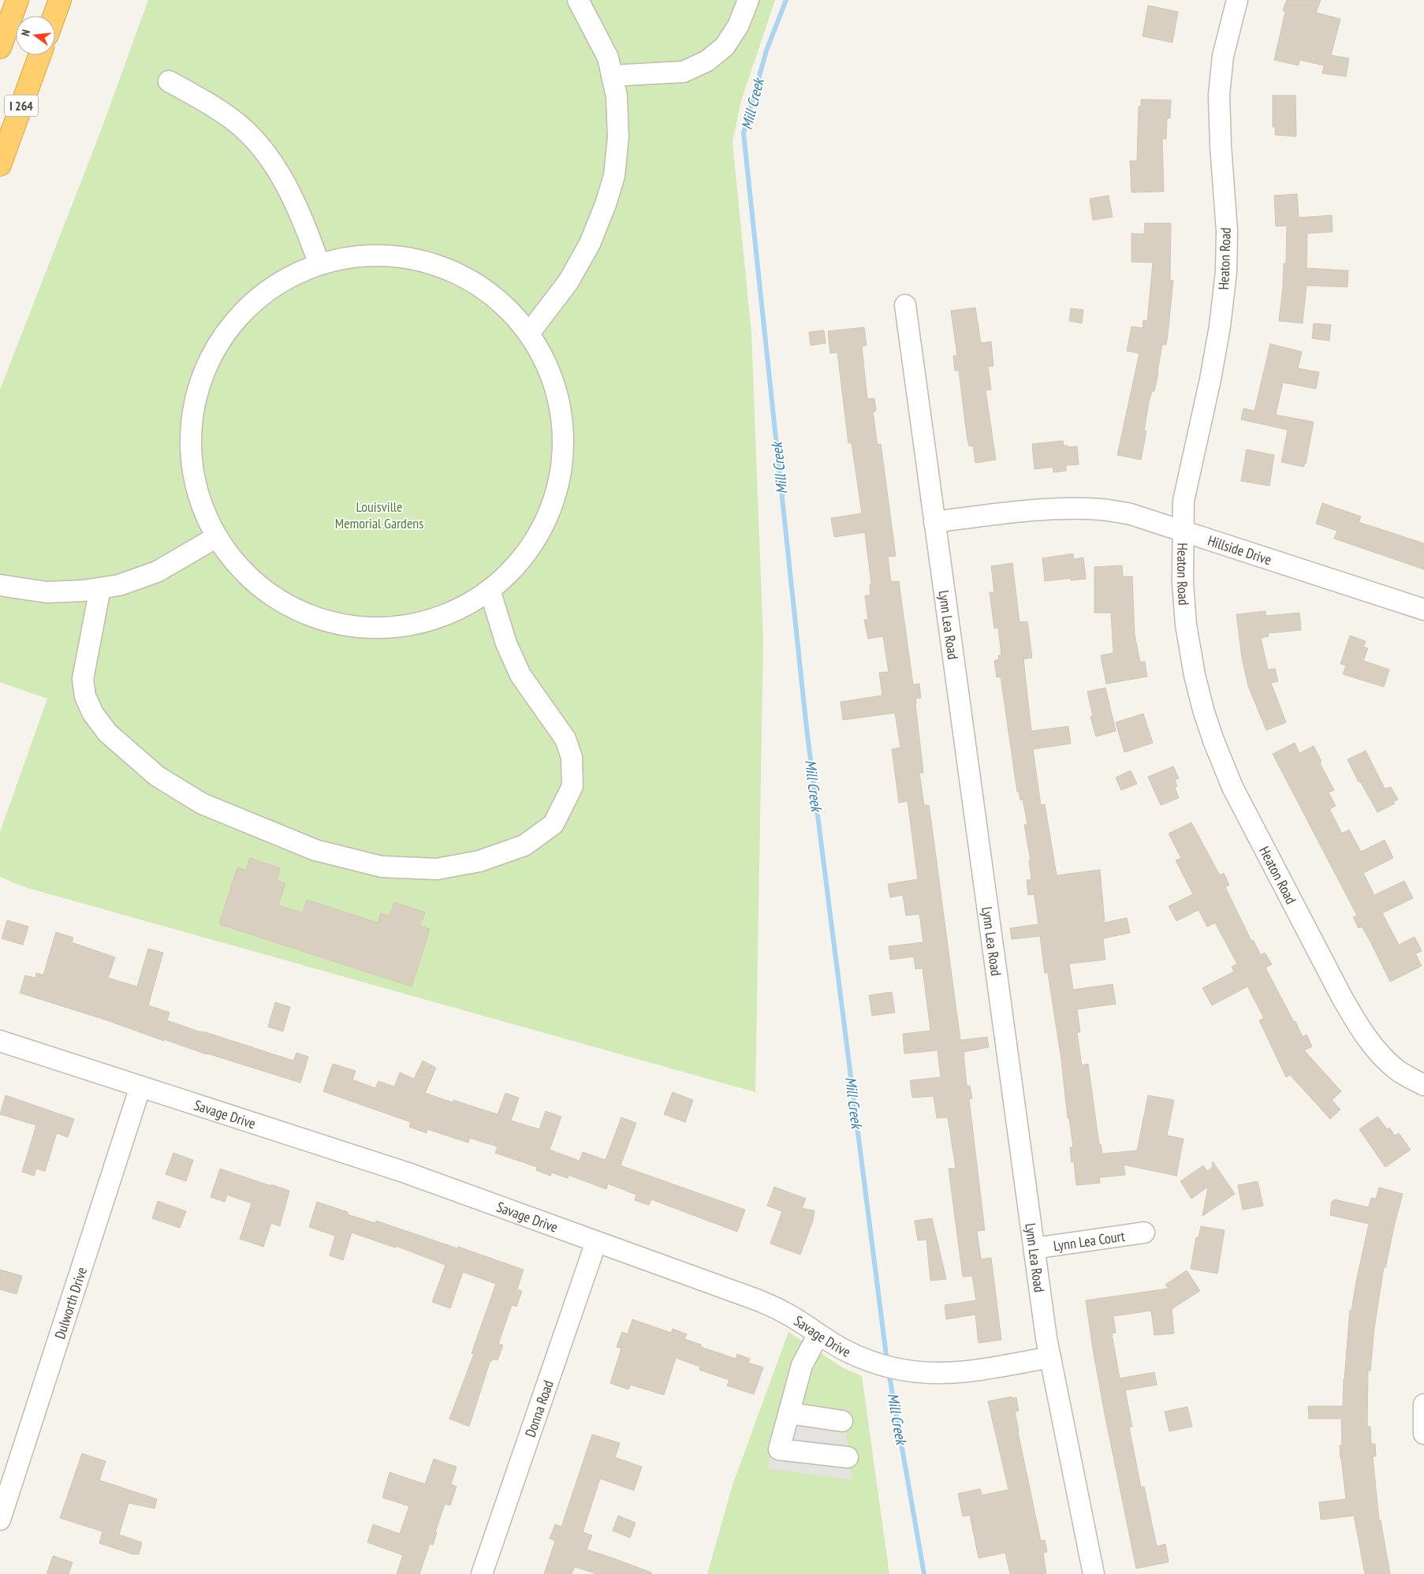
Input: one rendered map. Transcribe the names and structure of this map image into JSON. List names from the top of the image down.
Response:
{
  "streets": {
    "highway": ["I 264"],
    "street": [
      "Heaton Road",
      "Hillside Drive",
      "Lynn Lea Road",
      "Savage Drive",
      "Lynn Lea Court",
      "Dulworth Drive",
      "Donna Road"
    ]
  },
  "crossings": [
    ["Heaton Road", "Hillside Drive"],
    ["Hillside Drive", "Lynn Lea Road"],
    ["Lynn Lea Road", "Savage Drive"],
    ["Lynn Lea Road", "Lynn Lea Court"],
    ["Savage Drive", "Dulworth Drive"],
    ["Savage Drive", "Donna Road"]
  ],
  "water": ["Mill Creek"],
  "parks": ["Louisville Memorial Gardens"],
  "north": "left"
}
